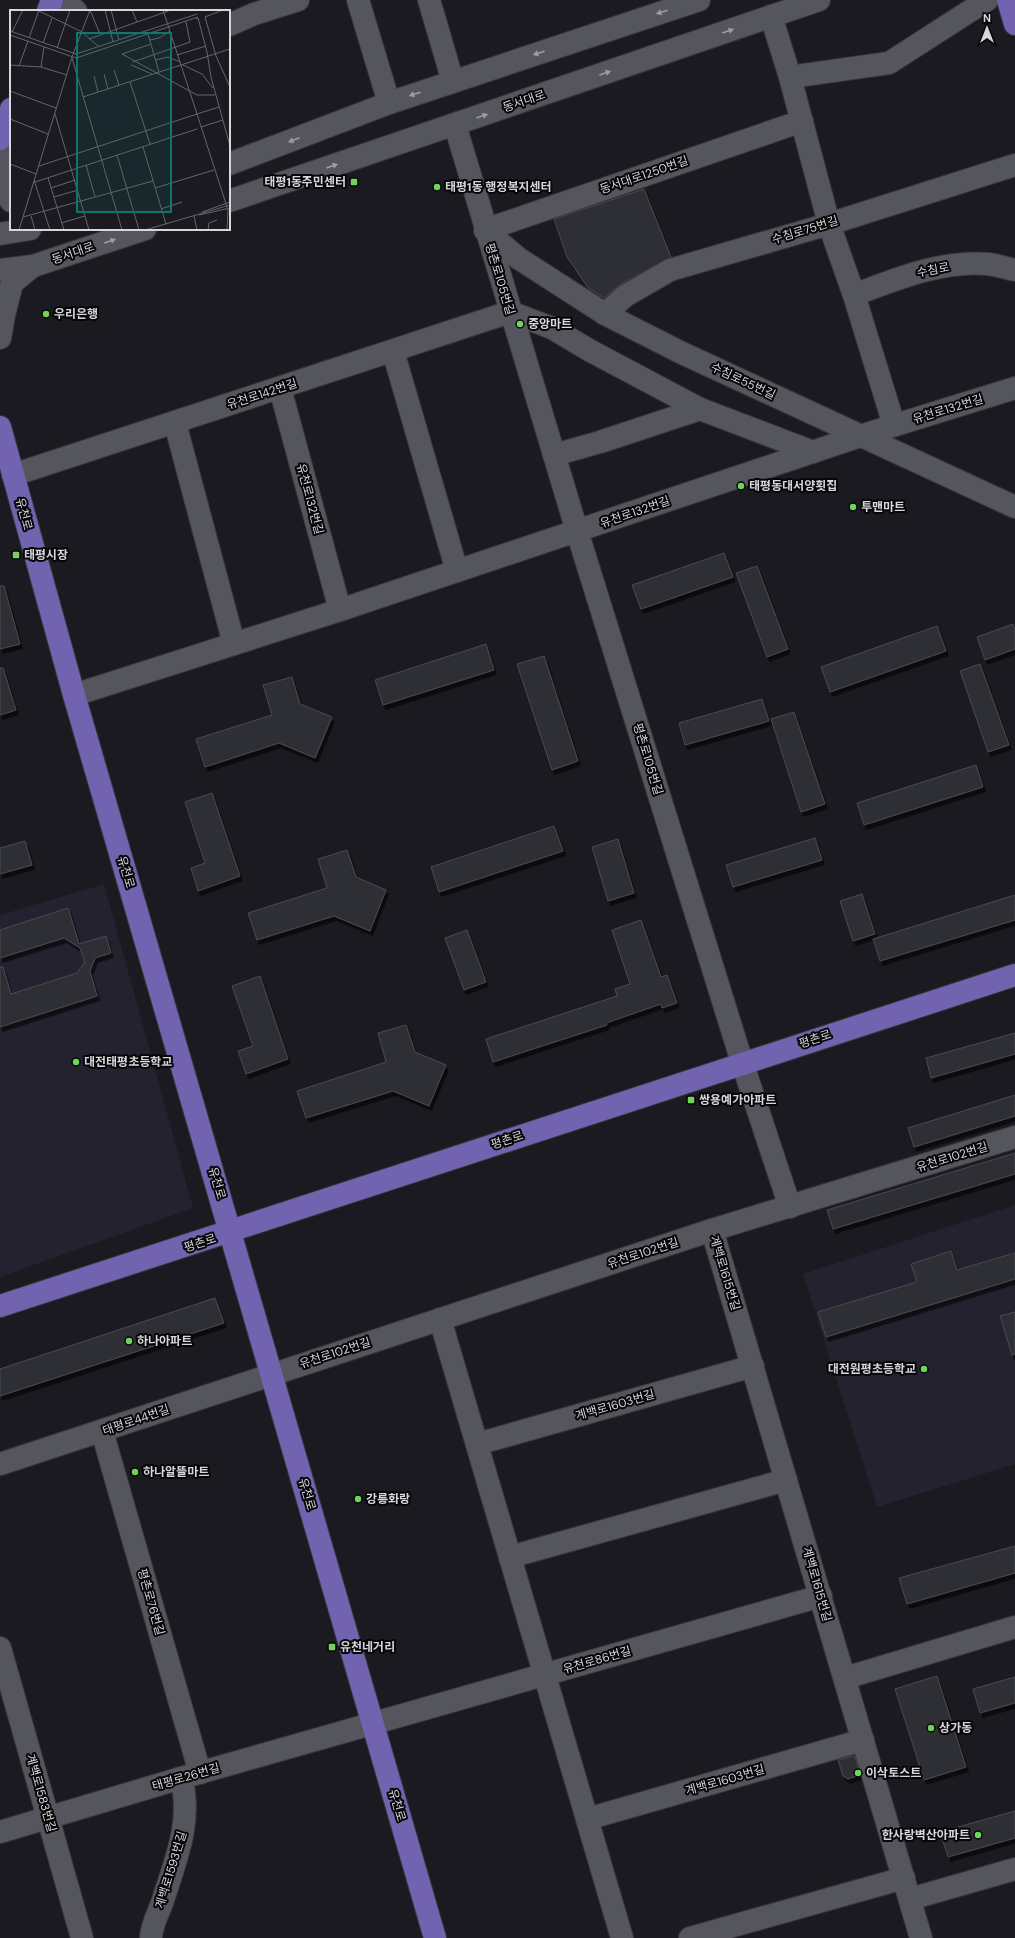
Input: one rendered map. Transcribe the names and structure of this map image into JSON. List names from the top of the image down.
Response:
{
  "streets": {
    "main road": ["유천로", "평촌로"],
    "street": [
      "동서대로",
      "동서대로1250번길",
      "수침로75번길",
      "수침로",
      "평촌로105번길",
      "수침로55번길",
      "유천로142번길",
      "유천로132번길",
      "유천로102번길",
      "계백로1615번길",
      "계백로1603번길",
      "태평로44번길",
      "평촌로76번길",
      "유천로86번길",
      "태평로26번길",
      "계백로1583번길",
      "계백로1593번길"
    ]
  },
  "crossings": [
    ["동서대로", "평촌로105번길"],
    ["동서대로1250번길", "평촌로105번길"],
    ["동서대로1250번길", "수침로55번길"],
    ["수침로75번길", "수침로55번길"],
    ["평촌로105번길", "수침로55번길"],
    ["평촌로105번길", "유천로142번길"],
    ["평촌로105번길", "유천로132번길"],
    ["평촌로105번길", "평촌로"],
    ["평촌로105번길", "유천로102번길"],
    ["수침로55번길", "유천로132번길"],
    ["유천로142번길", "유천로132번길"],
    ["유천로142번길", "유천로"],
    ["유천로132번길", "유천로"],
    ["유천로", "평촌로"],
    ["유천로", "유천로102번길"],
    ["유천로", "태평로44번길"],
    ["유천로", "유천로86번길"],
    ["유천로", "태평로26번길"],
    ["유천로102번길", "계백로1615번길"],
    ["유천로102번길", "태평로44번길"],
    ["계백로1615번길", "계백로1603번길"],
    ["계백로1615번길", "유천로86번길"],
    ["태평로44번길", "평촌로76번길"],
    ["평촌로76번길", "태평로26번길"],
    ["평촌로76번길", "계백로1593번길"],
    ["유천로86번길", "태평로26번길"],
    ["태평로26번길", "계백로1583번길"],
    ["태평로26번길", "계백로1593번길"]
  ],
  "places": {
    "transit": [
      "태평1동주민센터",
      "태평시장",
      "쌍용예가아파트",
      "유천네거리"
    ],
    "other": [
      "태평1동 행정복지센터",
      "우리은행",
      "중앙마트",
      "태평동대서양횟집",
      "투맨마트",
      "대전태평초등학교",
      "하나아파트",
      "대전원평초등학교",
      "하나알뜰마트",
      "강릉화랑",
      "상가동",
      "이삭토스트",
      "한사랑벽산아파트"
    ]
  },
  "north": "top"
}
